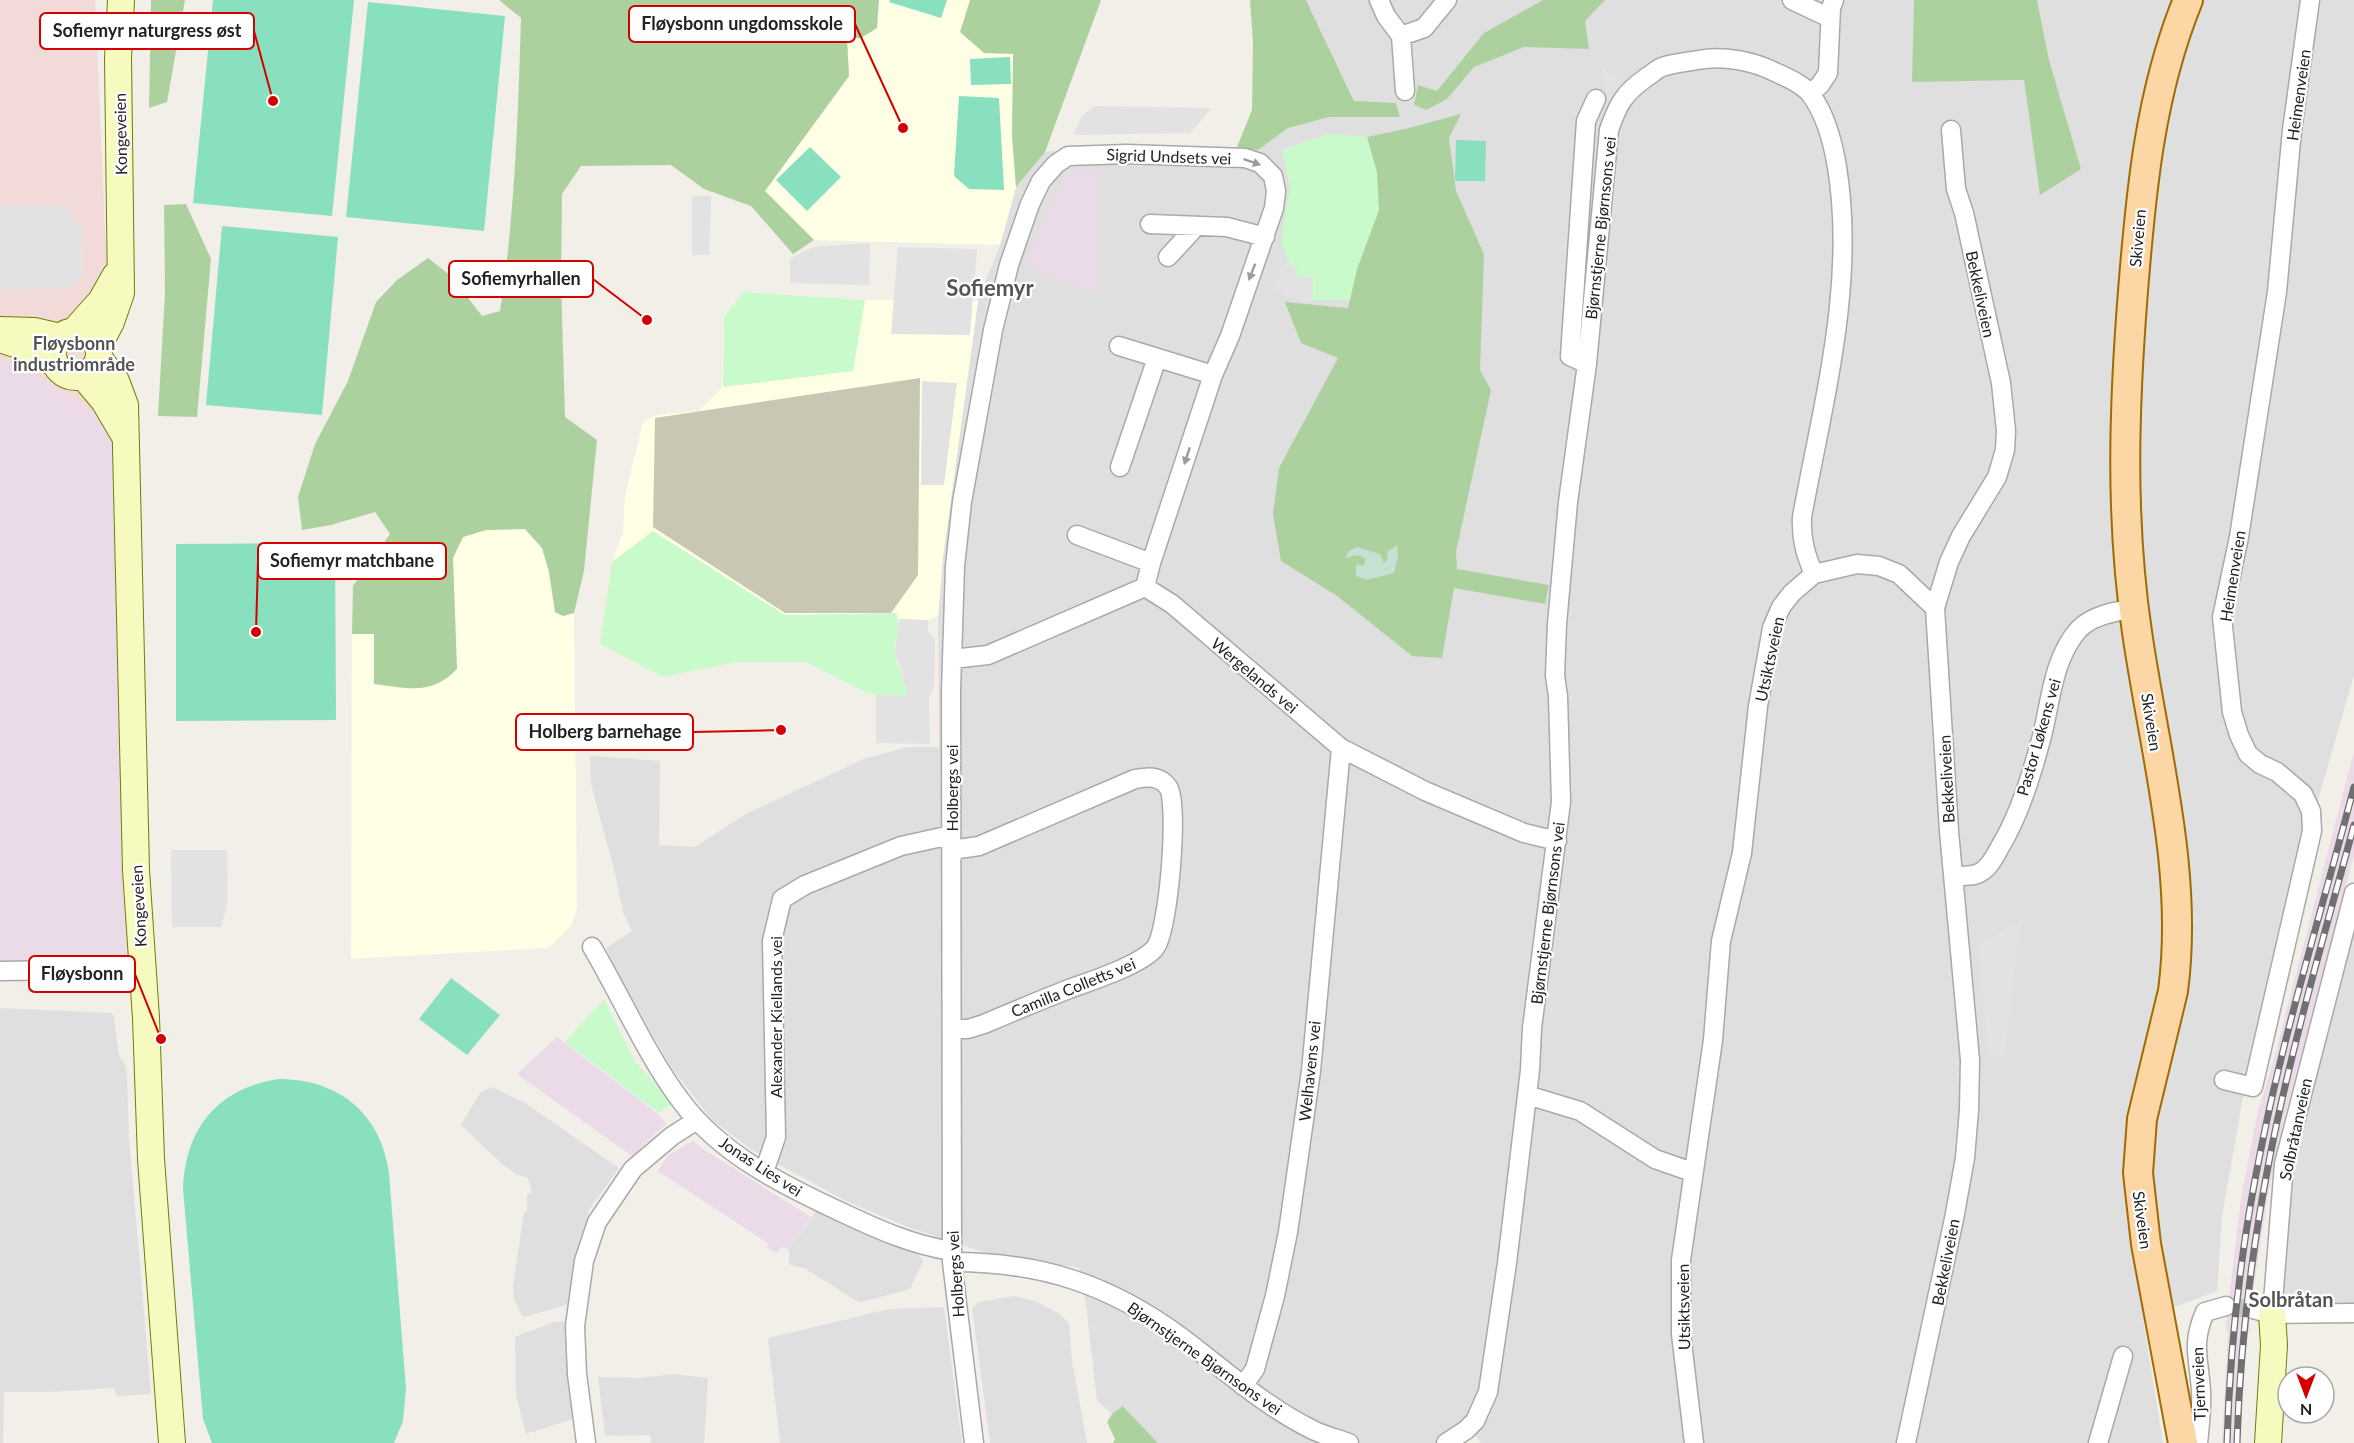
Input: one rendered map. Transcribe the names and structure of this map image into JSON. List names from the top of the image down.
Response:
{
  "streets": {
    "main road": ["Kongeveien", "Skiveien", "Solbråtanveien"],
    "street": [
      "Heimenveien",
      "Sigrid Undsets vei",
      "Bjørnstjerne Bjørnsons vei",
      "Bekkeliveien",
      "Utsiktsveien",
      "Wergelands vei",
      "Pastor Løkens vei",
      "Holbergs vei",
      "Camilla Colletts vei",
      "Alexander Kiellands vei",
      "Welhavens vei",
      "Jonas Lies vei",
      "Tjernveien"
    ]
  },
  "crossings": [
    ["Sigrid Undsets vei", "Wergelands vei"],
    ["Sigrid Undsets vei", "Holbergs vei"],
    ["Bjørnstjerne Bjørnsons vei", "Wergelands vei"],
    ["Bjørnstjerne Bjørnsons vei", "Holbergs vei"],
    ["Bjørnstjerne Bjørnsons vei", "Welhavens vei"],
    ["Bjørnstjerne Bjørnsons vei", "Jonas Lies vei"],
    ["Skiveien", "Pastor Løkens vei"],
    ["Bekkeliveien", "Pastor Løkens vei"],
    ["Wergelands vei", "Welhavens vei"],
    ["Holbergs vei", "Camilla Colletts vei"],
    ["Holbergs vei", "Alexander Kiellands vei"],
    ["Holbergs vei", "Jonas Lies vei"],
    ["Camilla Colletts vei", "Alexander Kiellands vei"],
    ["Alexander Kiellands vei", "Jonas Lies vei"]
  ],
  "districts": ["Sofiemyr", "Fløysbonn industriområde", "Solbråtan"],
  "places": [
    "Sofiemyr naturgress øst",
    "Fløysbonn ungdomsskole",
    "Sofiemyrhallen",
    "Sofiemyr matchbane",
    "Holberg barnehage",
    "Fløysbonn"
  ],
  "north": "bottom"
}
